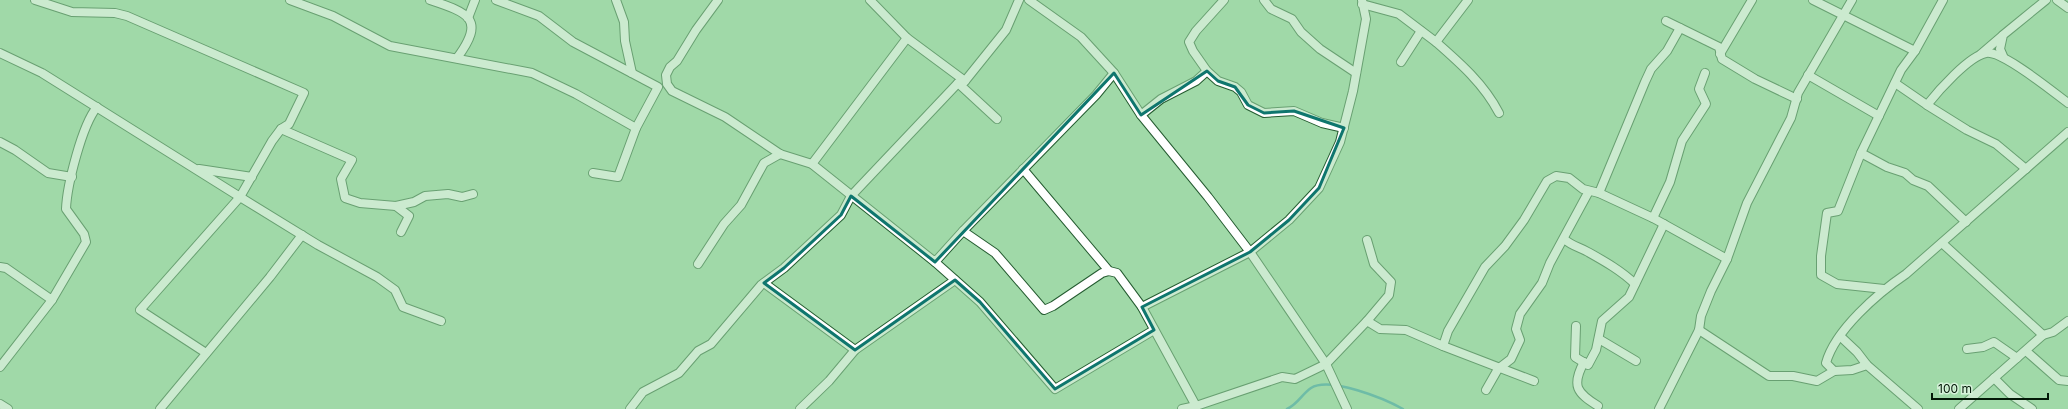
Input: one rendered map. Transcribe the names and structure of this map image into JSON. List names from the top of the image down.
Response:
{
  "scale_bar": "100 m"
}
